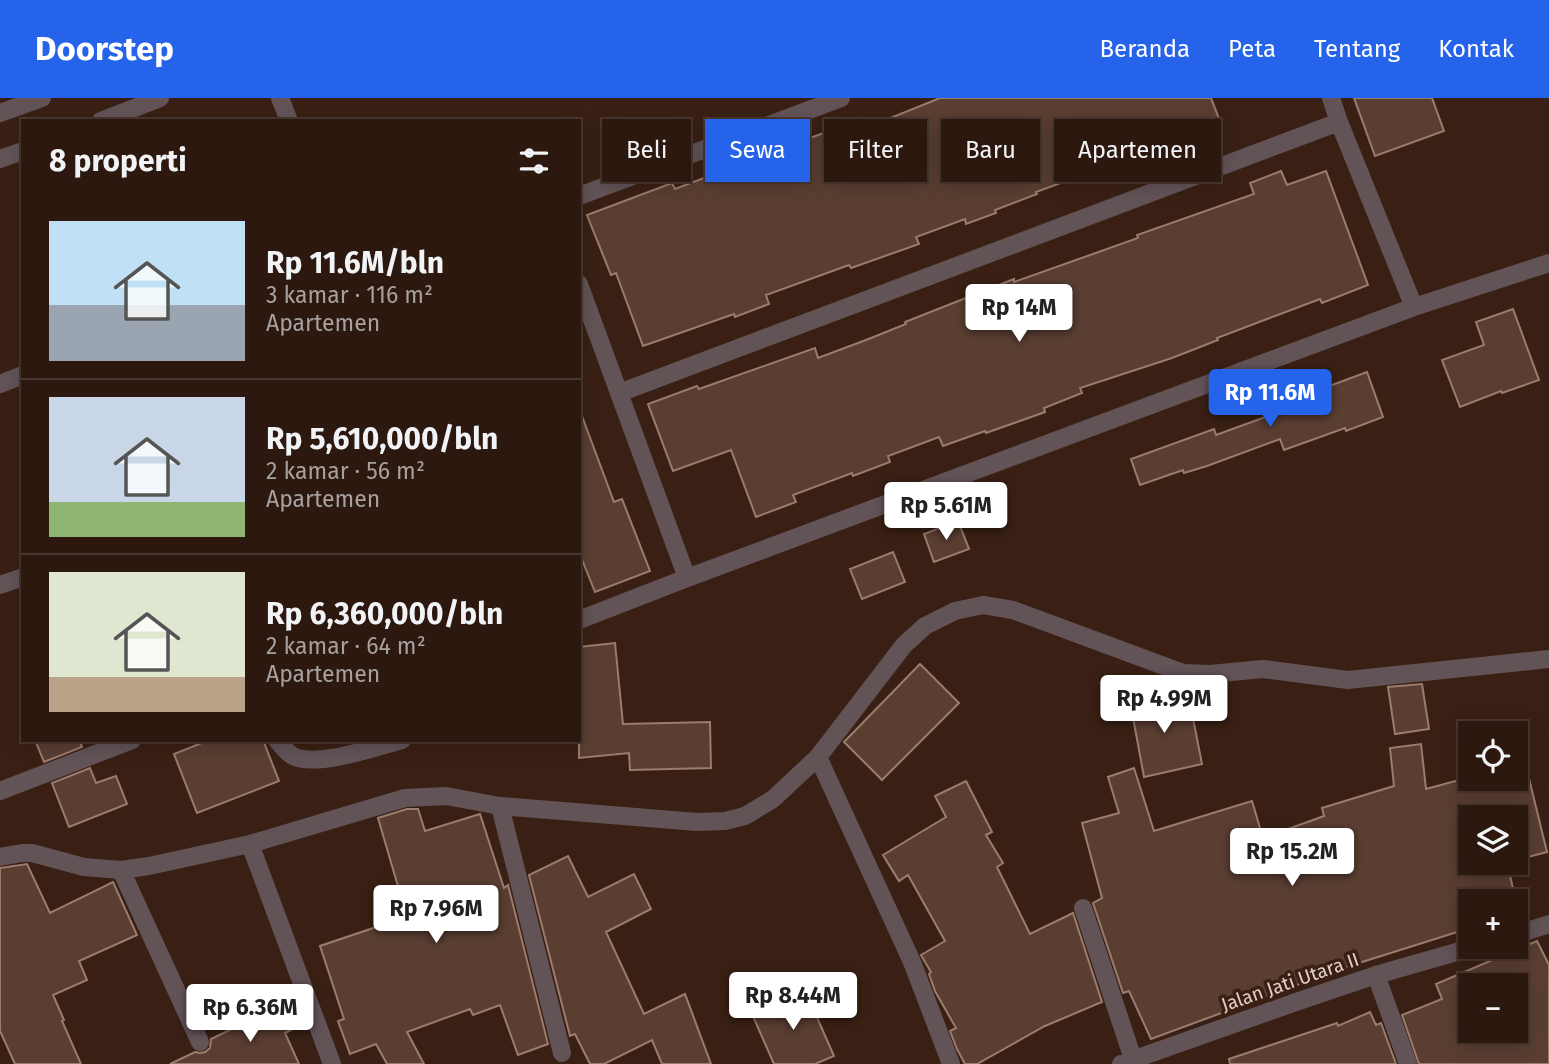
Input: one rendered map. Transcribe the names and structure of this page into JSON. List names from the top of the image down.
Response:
{
  "streets": {
    "street": ["Jalan Jati Utara II"]
  },
  "page": {
    "header": "Doorstep",
    "nav": [
      "Beranda",
      "Peta",
      "Tentang",
      "Kontak"
    ],
    "chip": [
      "Beli",
      "Sewa",
      "Filter",
      "Baru",
      "Apartemen"
    ],
    "heading": "8 properti",
    "list": [
      {
        "name": "Rp 11.6M/bln",
        "note": "3 kamar · 116 m² · Apartemen"
      },
      {
        "name": "Rp 5,610,000/bln",
        "note": "2 kamar · 56 m² · Apartemen"
      },
      {
        "name": "Rp 6,360,000/bln",
        "note": "2 kamar · 64 m² · Apartemen"
      }
    ],
    "price": [
      "Rp 14M",
      "Rp 11.6M",
      "Rp 5.61M",
      "Rp 4.99M",
      "Rp 15.2M",
      "Rp 7.96M",
      "Rp 8.44M",
      "Rp 6.36M"
    ],
    "map_buttons": ["+", "−"]
  }
}
